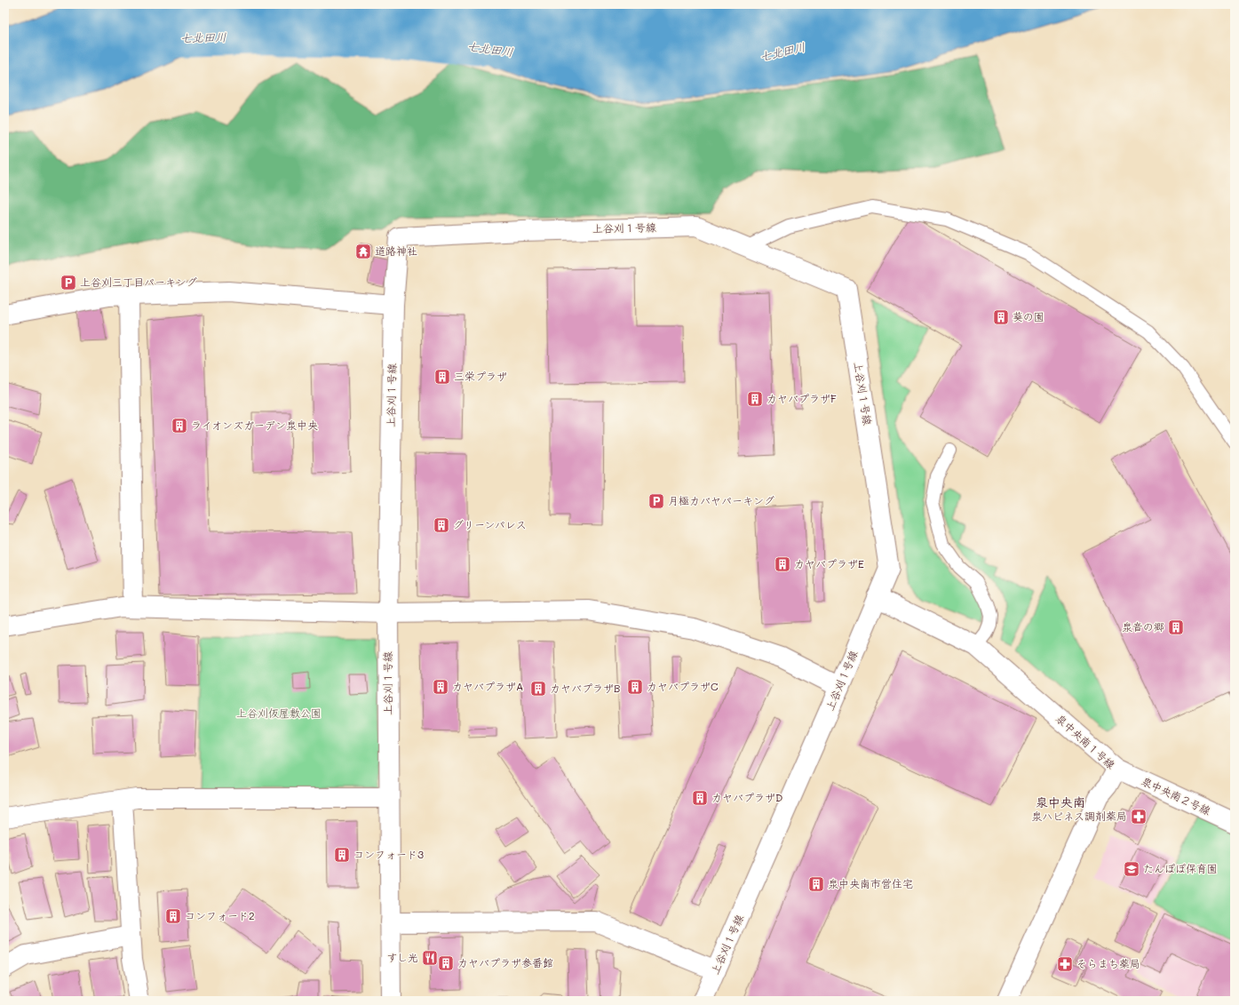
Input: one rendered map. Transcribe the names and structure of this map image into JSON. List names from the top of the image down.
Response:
{
  "streets": {
    "street": ["上谷刈１号線", "泉中央南１号線", "泉中央南２号線"]
  },
  "crossings": [
    ["上谷刈１号線", "泉中央南１号線"],
    ["泉中央南１号線", "泉中央南２号線"]
  ],
  "districts": ["泉中央南"],
  "water": ["七北田川"],
  "parks": ["上谷刈仮屋敷公園"],
  "places": {
    "temple": ["道路神社"],
    "parking": ["上谷刈三丁目パーキング", "月極カバヤパーキング"],
    "building": [
      "葵の園",
      "三栄プラザ",
      "カヤバプラザF",
      "ライオンズガーデン泉中央",
      "グリーンパレス",
      "カヤバプラザE",
      "泉音の郷",
      "カヤバプラザA",
      "カヤバプラザC",
      "カヤバプラザB",
      "カヤバプラザD",
      "コンフォード3",
      "泉中央南市営住宅",
      "コンフォード2",
      "カヤバプラザ参番館"
    ],
    "pharmacy": ["泉ハピネス調剤薬局", "そらまち薬局"],
    "school or university": ["たんぽぽ保育園"],
    "restaurant": ["すし光"]
  }
}
